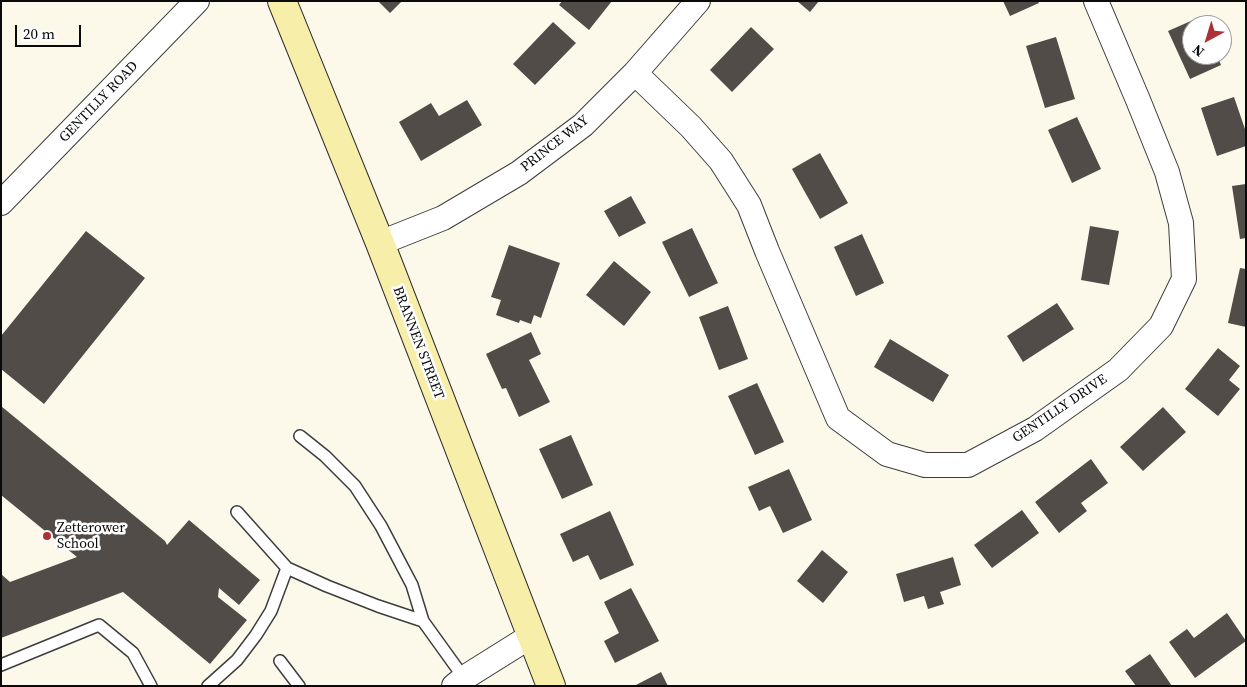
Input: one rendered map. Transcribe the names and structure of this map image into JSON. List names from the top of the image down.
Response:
{
  "streets": {
    "street": [
      "GENTILLY ROAD",
      "PRINCE WAY",
      "BRANNEN STREET",
      "GENTILLY DRIVE"
    ]
  },
  "crossings": [
    ["PRINCE WAY", "BRANNEN STREET"],
    ["PRINCE WAY", "GENTILLY DRIVE"]
  ],
  "places": ["Zetterower School"],
  "scale_bar": "20 m",
  "north": "bottom left"
}
